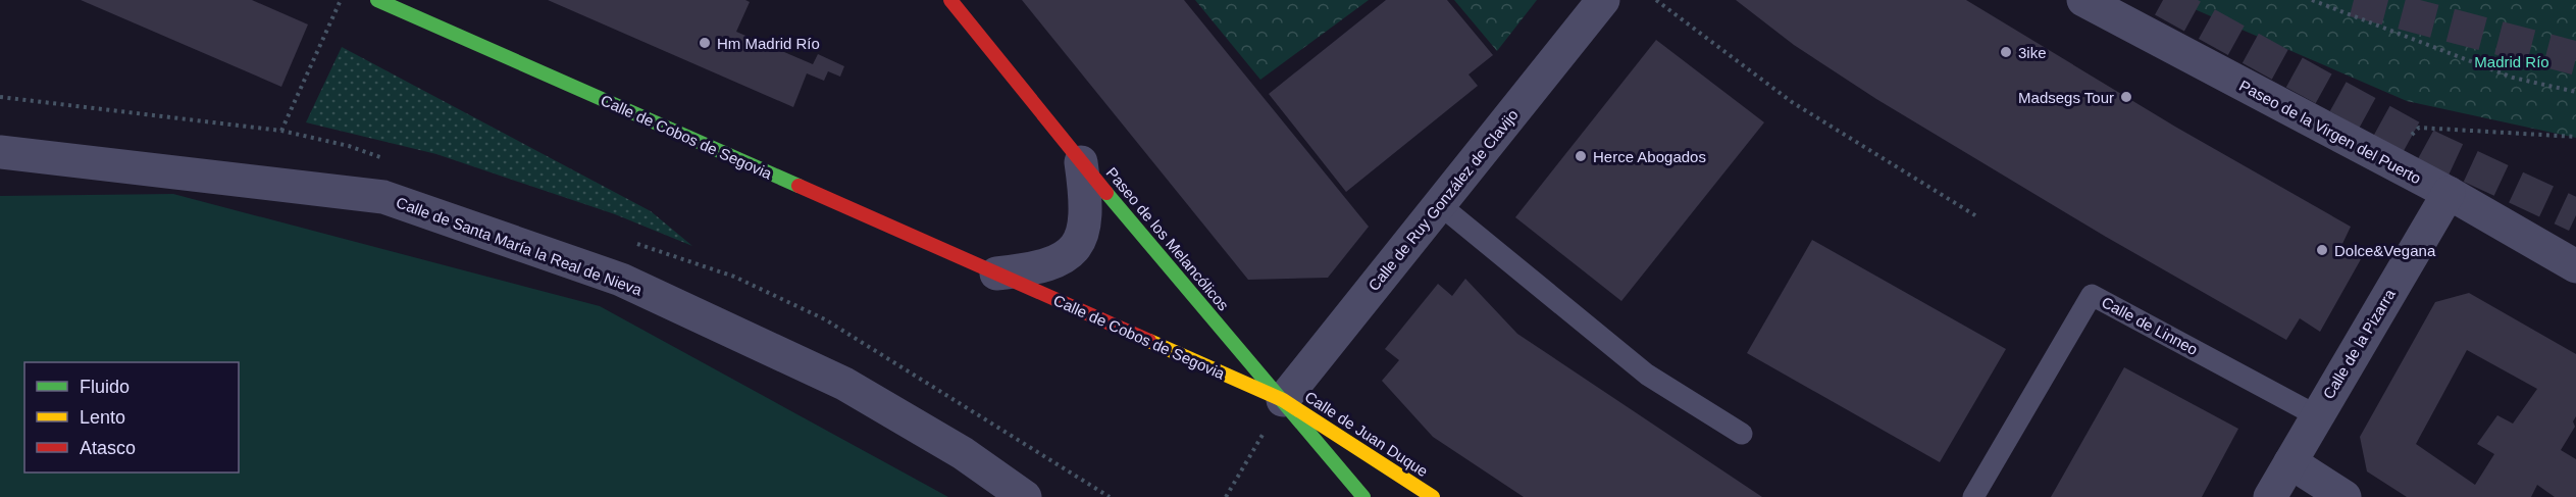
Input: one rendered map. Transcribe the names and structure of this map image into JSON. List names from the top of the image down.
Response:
{
  "streets": {
    "street": [
      "Paseo de la Virgen del Puerto",
      "Calle de Cobos de Segovia",
      "Calle de Ruy González de Clavijo",
      "Paseo de los Melancólicos",
      "Calle de Santa María la Real de Nieva",
      "Calle de la Pizarra",
      "Calle de Juan Duque"
    ],
    "lane": ["Calle de Linneo"]
  },
  "crossings": [
    ["Paseo de la Virgen del Puerto", "Calle de la Pizarra"],
    ["Calle de Cobos de Segovia", "Calle de Ruy González de Clavijo"],
    ["Calle de Cobos de Segovia", "Paseo de los Melancólicos"],
    ["Calle de Cobos de Segovia", "Calle de Juan Duque"],
    ["Calle de Ruy González de Clavijo", "Paseo de los Melancólicos"],
    ["Calle de Ruy González de Clavijo", "Calle de Juan Duque"],
    ["Paseo de los Melancólicos", "Calle de Juan Duque"],
    ["Calle de Linneo", "Calle de la Pizarra"]
  ],
  "parks": ["Madrid Río"],
  "places": [
    "Hm Madrid Río",
    "3ike",
    "Madsegs Tour",
    "Herce Abogados",
    "Dolce&Vegana"
  ],
  "legend": ["Fluido", "Lento", "Atasco"]
}
